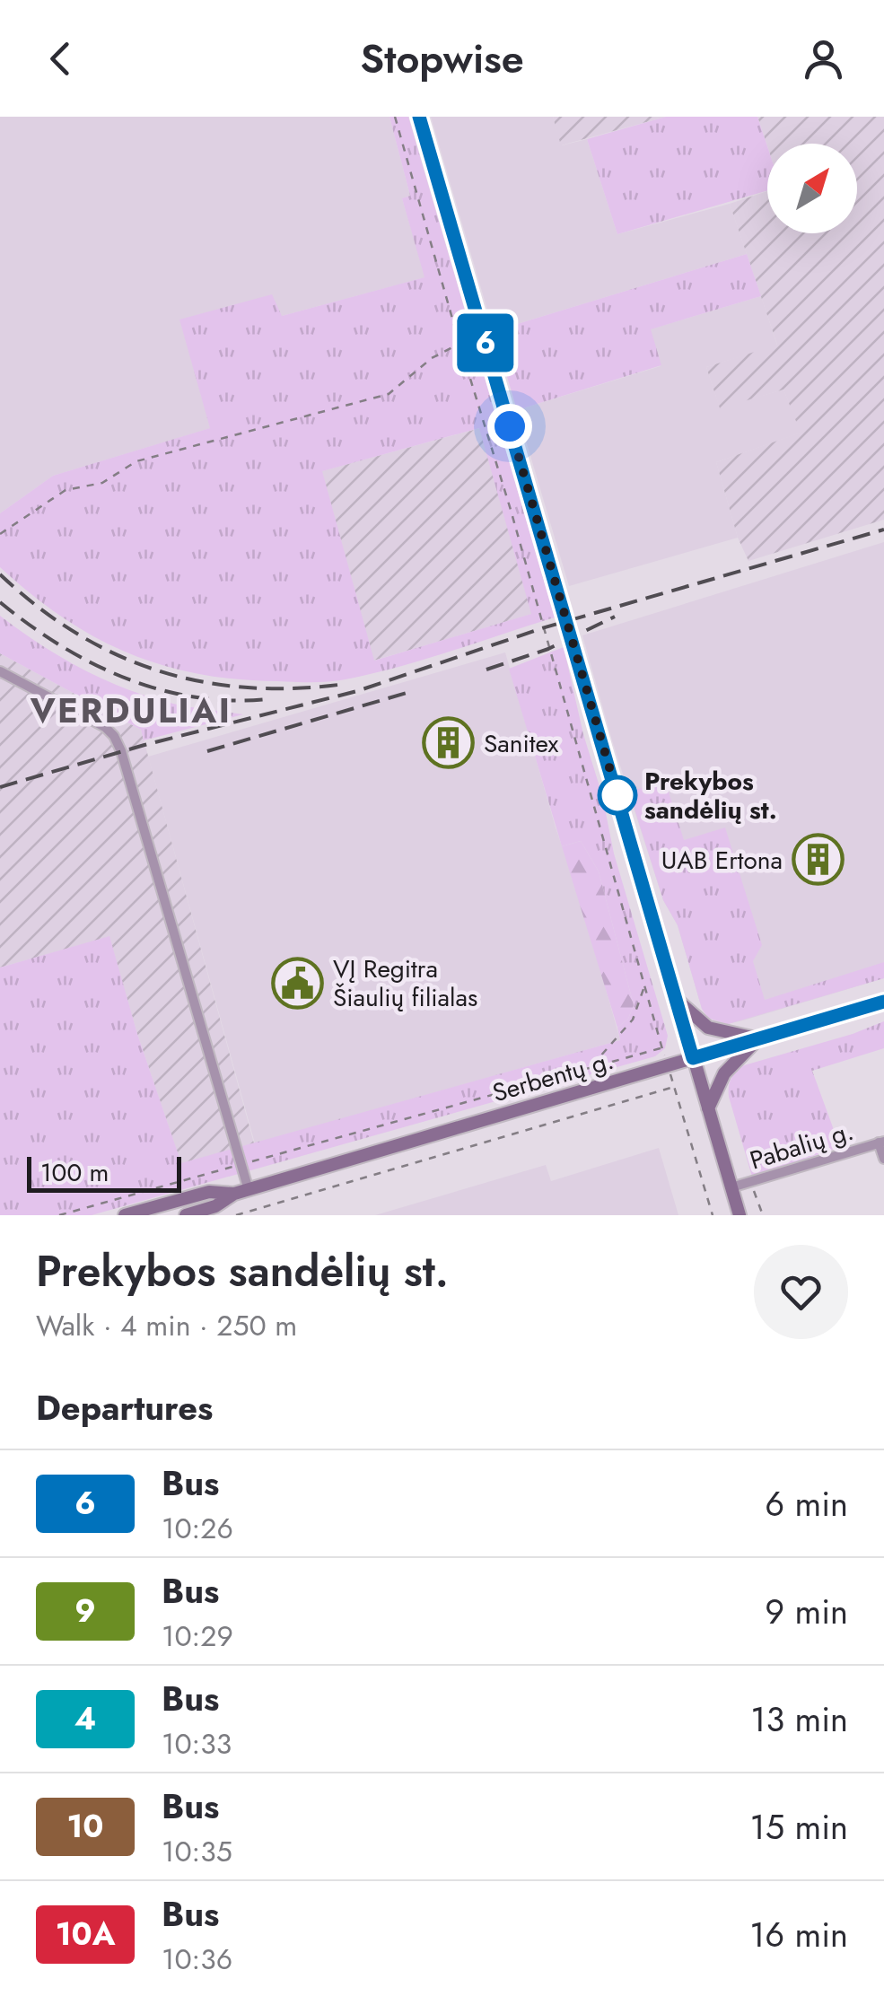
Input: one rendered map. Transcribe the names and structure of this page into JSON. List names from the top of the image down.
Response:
{
  "streets": {
    "main road": ["Serbentų g."],
    "street": ["Pabalių g."]
  },
  "districts": ["VERDULIAI"],
  "places": {
    "building": ["Sanitex", "UAB Ertona"],
    "other": ["Prekybos sandėlių st."],
    "public building": ["VĮ Regitra Šiaulių filialas"]
  },
  "lines": ["bus line 6"],
  "scale_bar": "100 m",
  "north": "top right",
  "page": {
    "header": "Stopwise",
    "on_map": "6",
    "scale": "100 m",
    "heading": [
      ["Prekybos sandėlių st.", "Walk · 4 min · 250 m"],
      "Departures"
    ],
    "list": [
      {
        "mark": "6",
        "name": "Bus",
        "note": "10:26",
        "value": "6 min"
      },
      {
        "mark": "9",
        "name": "Bus",
        "note": "10:29",
        "value": "9 min"
      },
      {
        "mark": "4",
        "name": "Bus",
        "note": "10:33",
        "value": "13 min"
      },
      {
        "mark": "10",
        "name": "Bus",
        "note": "10:35",
        "value": "15 min"
      },
      {
        "mark": "10A",
        "name": "Bus",
        "note": "10:36",
        "value": "16 min"
      }
    ]
  }
}
